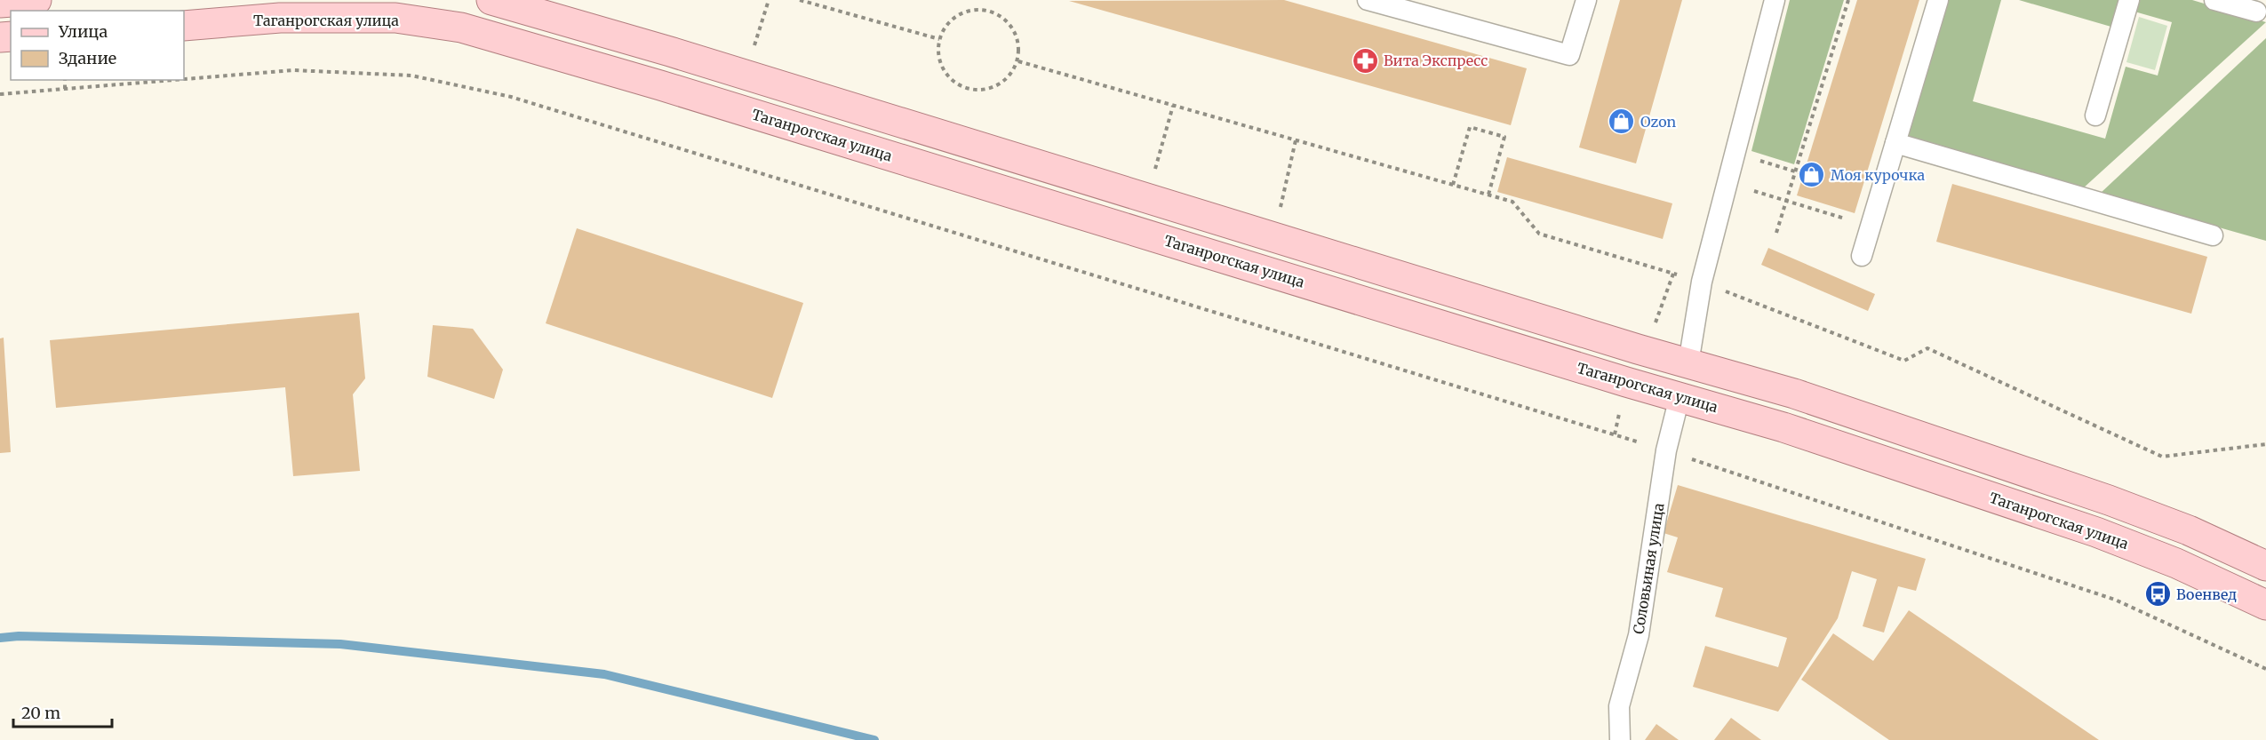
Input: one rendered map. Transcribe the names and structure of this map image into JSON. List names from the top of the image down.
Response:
{
  "streets": {
    "main road": ["Таганрогская улица"],
    "lane": ["Соловьиная улица"]
  },
  "crossings": [
    ["Таганрогская улица", "Соловьиная улица"]
  ],
  "places": {
    "pharmacy": ["Вита Экспресс"],
    "shop": ["Ozon", "Моя курочка"],
    "bus stop": ["Военвед"]
  },
  "legend": ["Улица", "Здание"],
  "scale_bar": "20 m"
}
